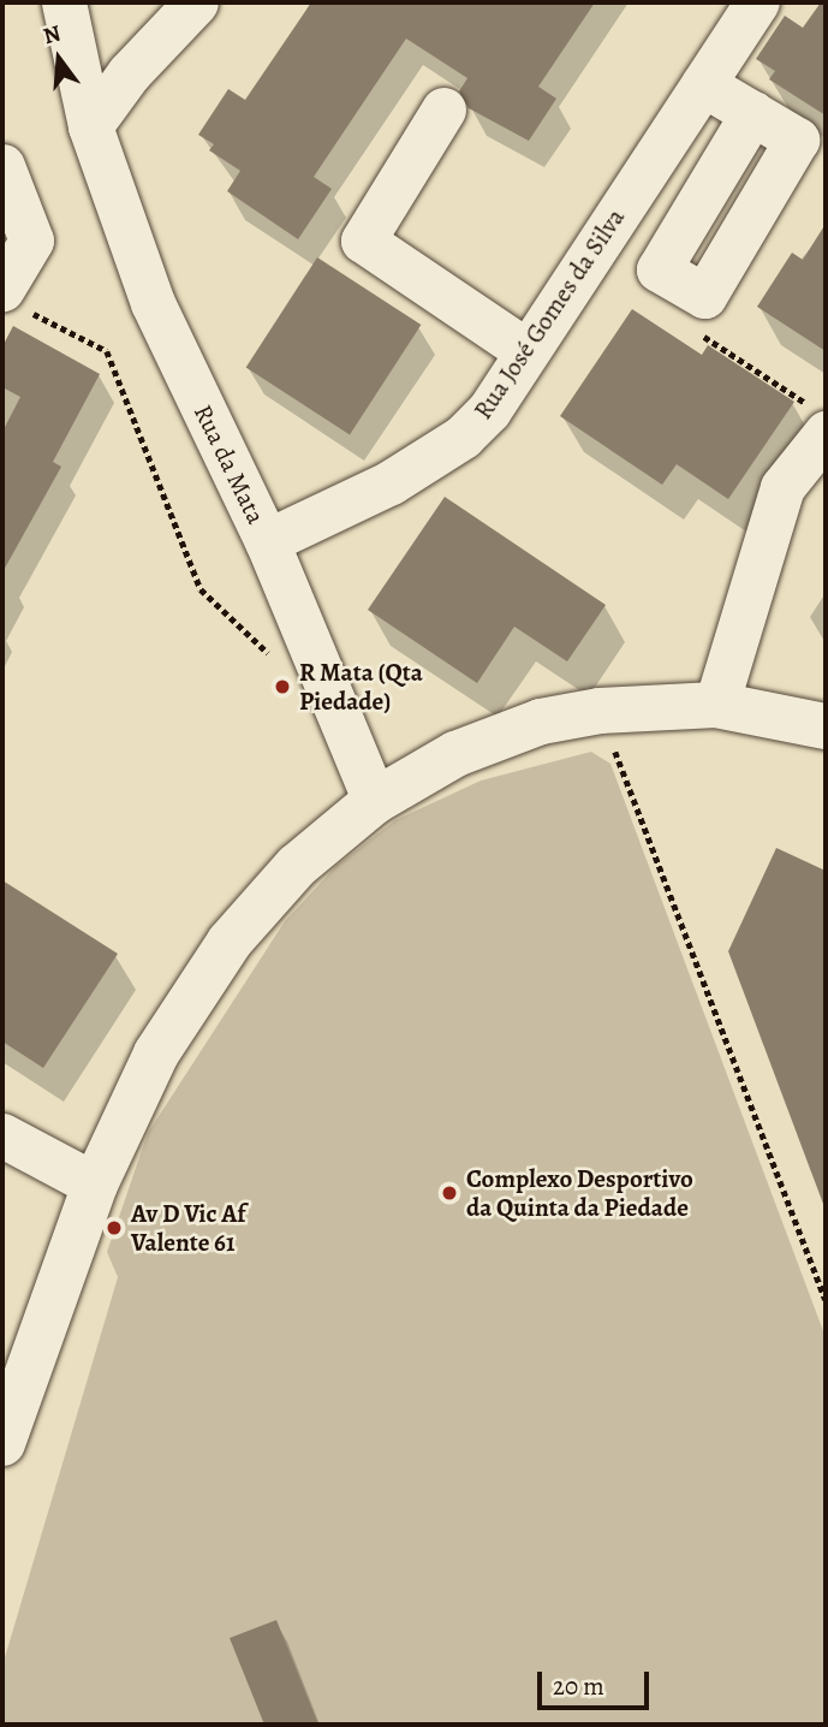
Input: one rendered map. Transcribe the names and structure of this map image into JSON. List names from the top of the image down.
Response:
{
  "streets": {
    "street": ["Rua José Gomes da Silva", "Rua da Mata"]
  },
  "crossings": [
    ["Rua José Gomes da Silva", "Rua da Mata"]
  ],
  "places": ["R Mata (Qta Piedade)", "Complexo Desportivo da Quinta da Piedade", "Av D Vic Af Valente 61"],
  "scale_bar": "20 m",
  "north": "top"
}
